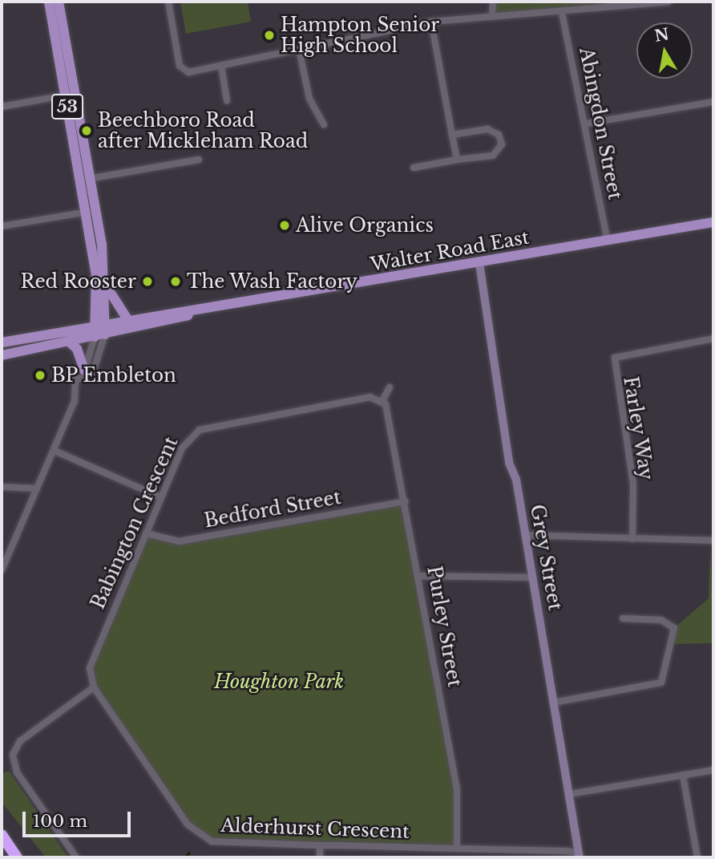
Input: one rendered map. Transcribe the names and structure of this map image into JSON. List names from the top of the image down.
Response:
{
  "streets": {
    "main road": ["53", "Walter Road East"],
    "street": [
      "Abingdon Street",
      "Farley Way",
      "Bedford Street",
      "Babington Crescent",
      "Grey Street",
      "Purley Street",
      "Alderhurst Crescent"
    ]
  },
  "crossings": [
    ["53", "Walter Road East"],
    ["Abingdon Street", "Walter Road East"],
    ["Walter Road East", "Grey Street"],
    ["Bedford Street", "Babington Crescent"],
    ["Bedford Street", "Purley Street"],
    ["Babington Crescent", "Purley Street"],
    ["Babington Crescent", "Alderhurst Crescent"],
    ["Grey Street", "Alderhurst Crescent"],
    ["Purley Street", "Alderhurst Crescent"]
  ],
  "parks": ["Houghton Park"],
  "places": [
    "Hampton Senior High School",
    "Beechboro Road after Mickleham Road",
    "Alive Organics",
    "Red Rooster",
    "The Wash Factory",
    "BP Embleton"
  ],
  "scale_bar": "100 m",
  "north": "top"
}
